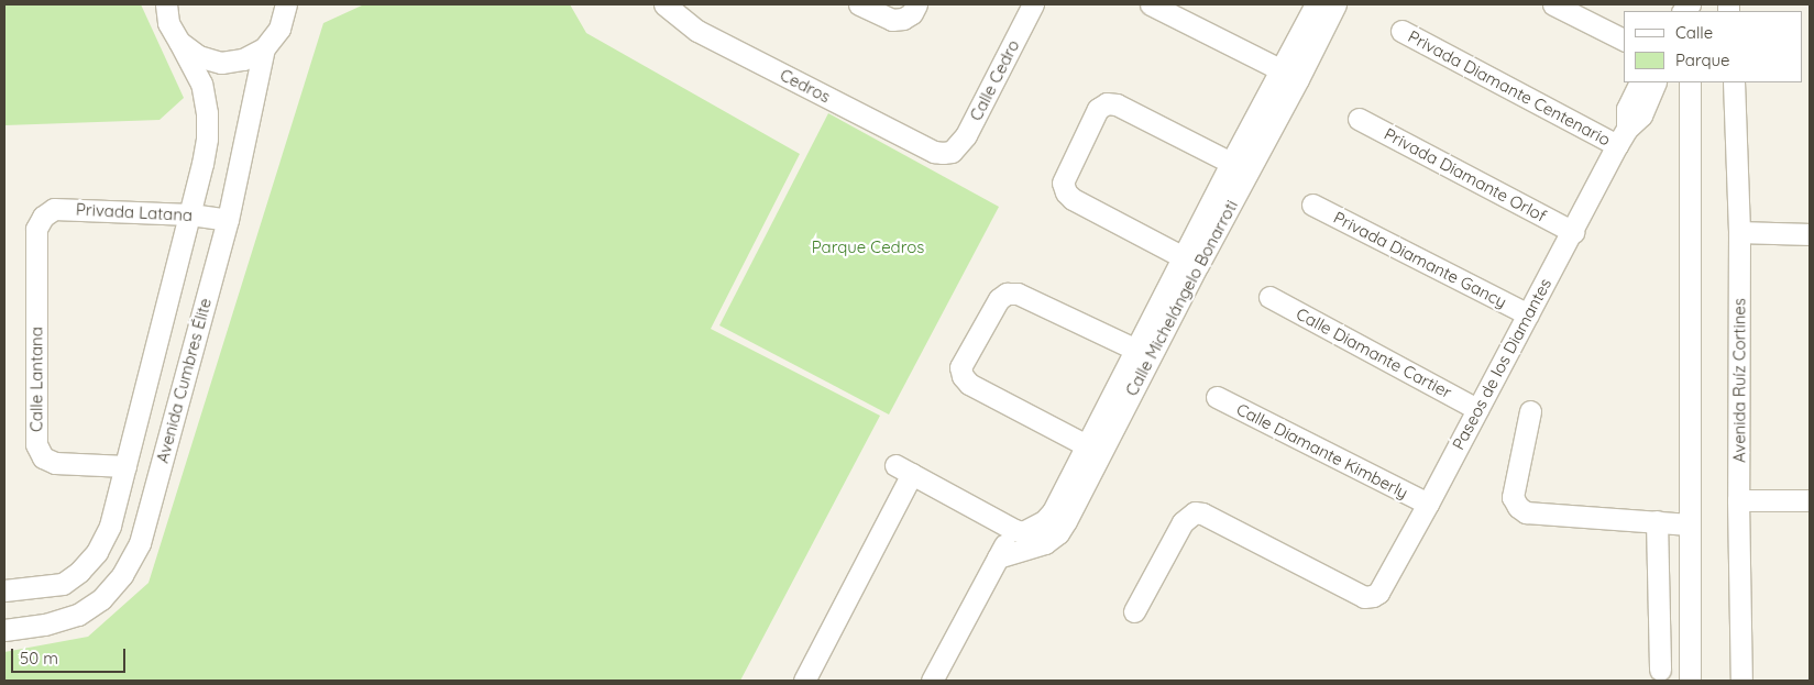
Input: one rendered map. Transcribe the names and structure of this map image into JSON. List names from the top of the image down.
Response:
{
  "streets": {
    "street": [
      "Calle Cedro",
      "Cedros",
      "Privada Diamante Centenario",
      "Privada Diamante Orlof",
      "Privada Latana",
      "Privada Diamante Gancy",
      "Calle Michelángelo Bonarroti",
      "Calle Diamante Cartier",
      "Paseos de los Diamantes",
      "Calle Lantana",
      "Avenida Cumbres Élite",
      "Avenida Ruíz Cortines",
      "Calle Diamante Kimberly"
    ]
  },
  "crossings": [
    ["Calle Cedro", "Cedros"],
    ["Privada Diamante Centenario", "Paseos de los Diamantes"],
    ["Privada Diamante Orlof", "Paseos de los Diamantes"],
    ["Privada Latana", "Calle Lantana"],
    ["Privada Latana", "Avenida Cumbres Élite"],
    ["Privada Diamante Gancy", "Paseos de los Diamantes"],
    ["Calle Diamante Cartier", "Paseos de los Diamantes"],
    ["Paseos de los Diamantes", "Calle Diamante Kimberly"],
    ["Calle Lantana", "Avenida Cumbres Élite"]
  ],
  "parks": ["Parque Cedros"],
  "legend": ["Calle", "Parque"],
  "scale_bar": "50 m"
}
